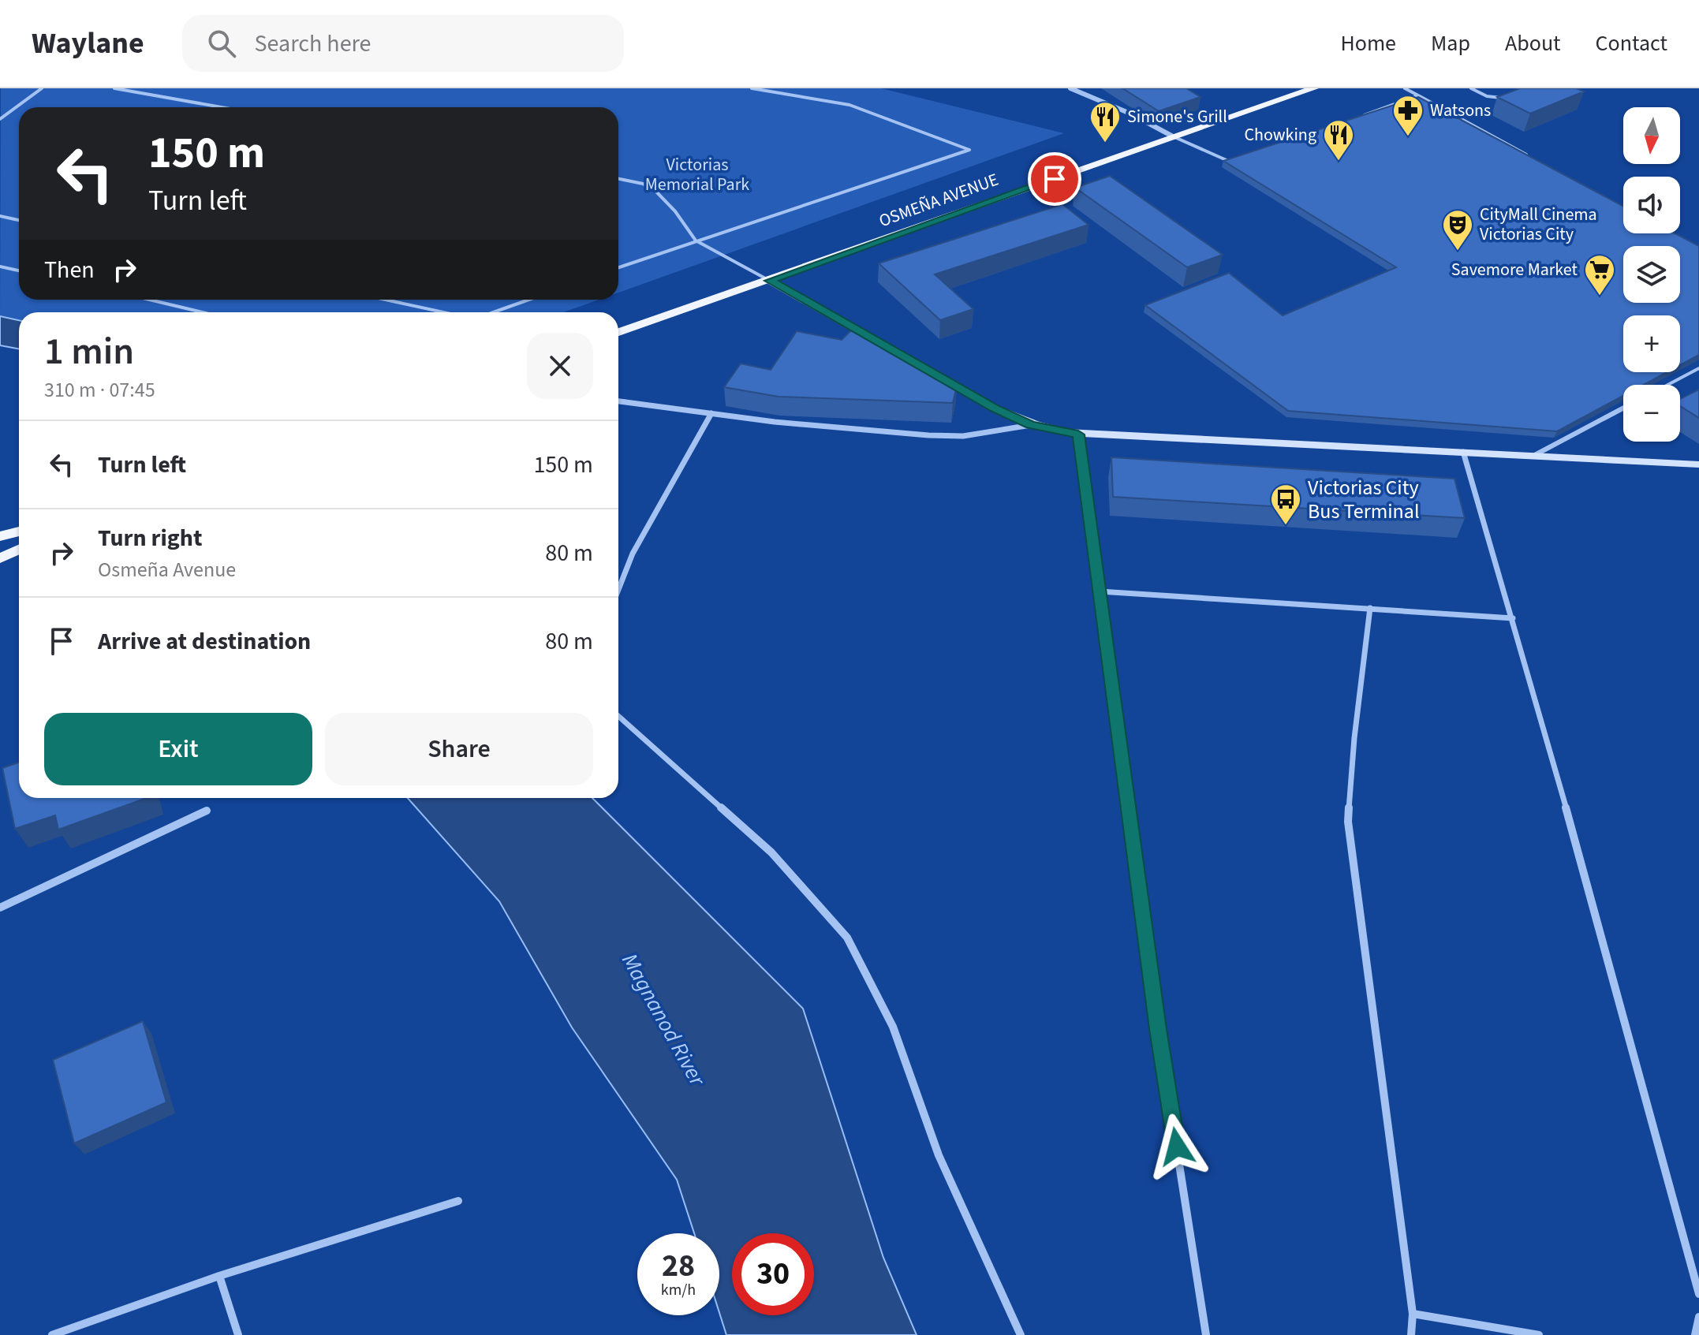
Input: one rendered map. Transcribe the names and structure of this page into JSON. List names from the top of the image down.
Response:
{
  "streets": {
    "main road": ["OSMEÑA AVENUE"]
  },
  "water": ["Magnanod River"],
  "parks": ["Victorias Memorial Park"],
  "places": {
    "pharmacy": ["Watsons"],
    "restaurant": ["Simone's Grill", "Chowking"],
    "theatre": ["CityMall Cinema Victorias City"],
    "supermarket": ["Savemore Market"],
    "bus stop": ["Victorias City Bus Terminal"]
  },
  "north": "bottom",
  "page": {
    "header": "Waylane",
    "search": "Search here",
    "nav": [
      "Home",
      "Map",
      "About",
      "Contact"
    ],
    "map_buttons": ["+", "−"],
    "turn": ["150 m", "Turn left"],
    "then": "Then",
    "heading": ["1 min", "310 m · 07:45"],
    "list": [
      {
        "name": "Turn left",
        "value": "150 m"
      },
      {
        "name": "Turn right",
        "note": "Osmeña Avenue",
        "value": "80 m"
      },
      {
        "name": "Arrive at destination",
        "value": "80 m"
      }
    ],
    "buttons": ["Exit", "Share"],
    "speed": "28 km/h",
    "limit": "30"
  }
}
